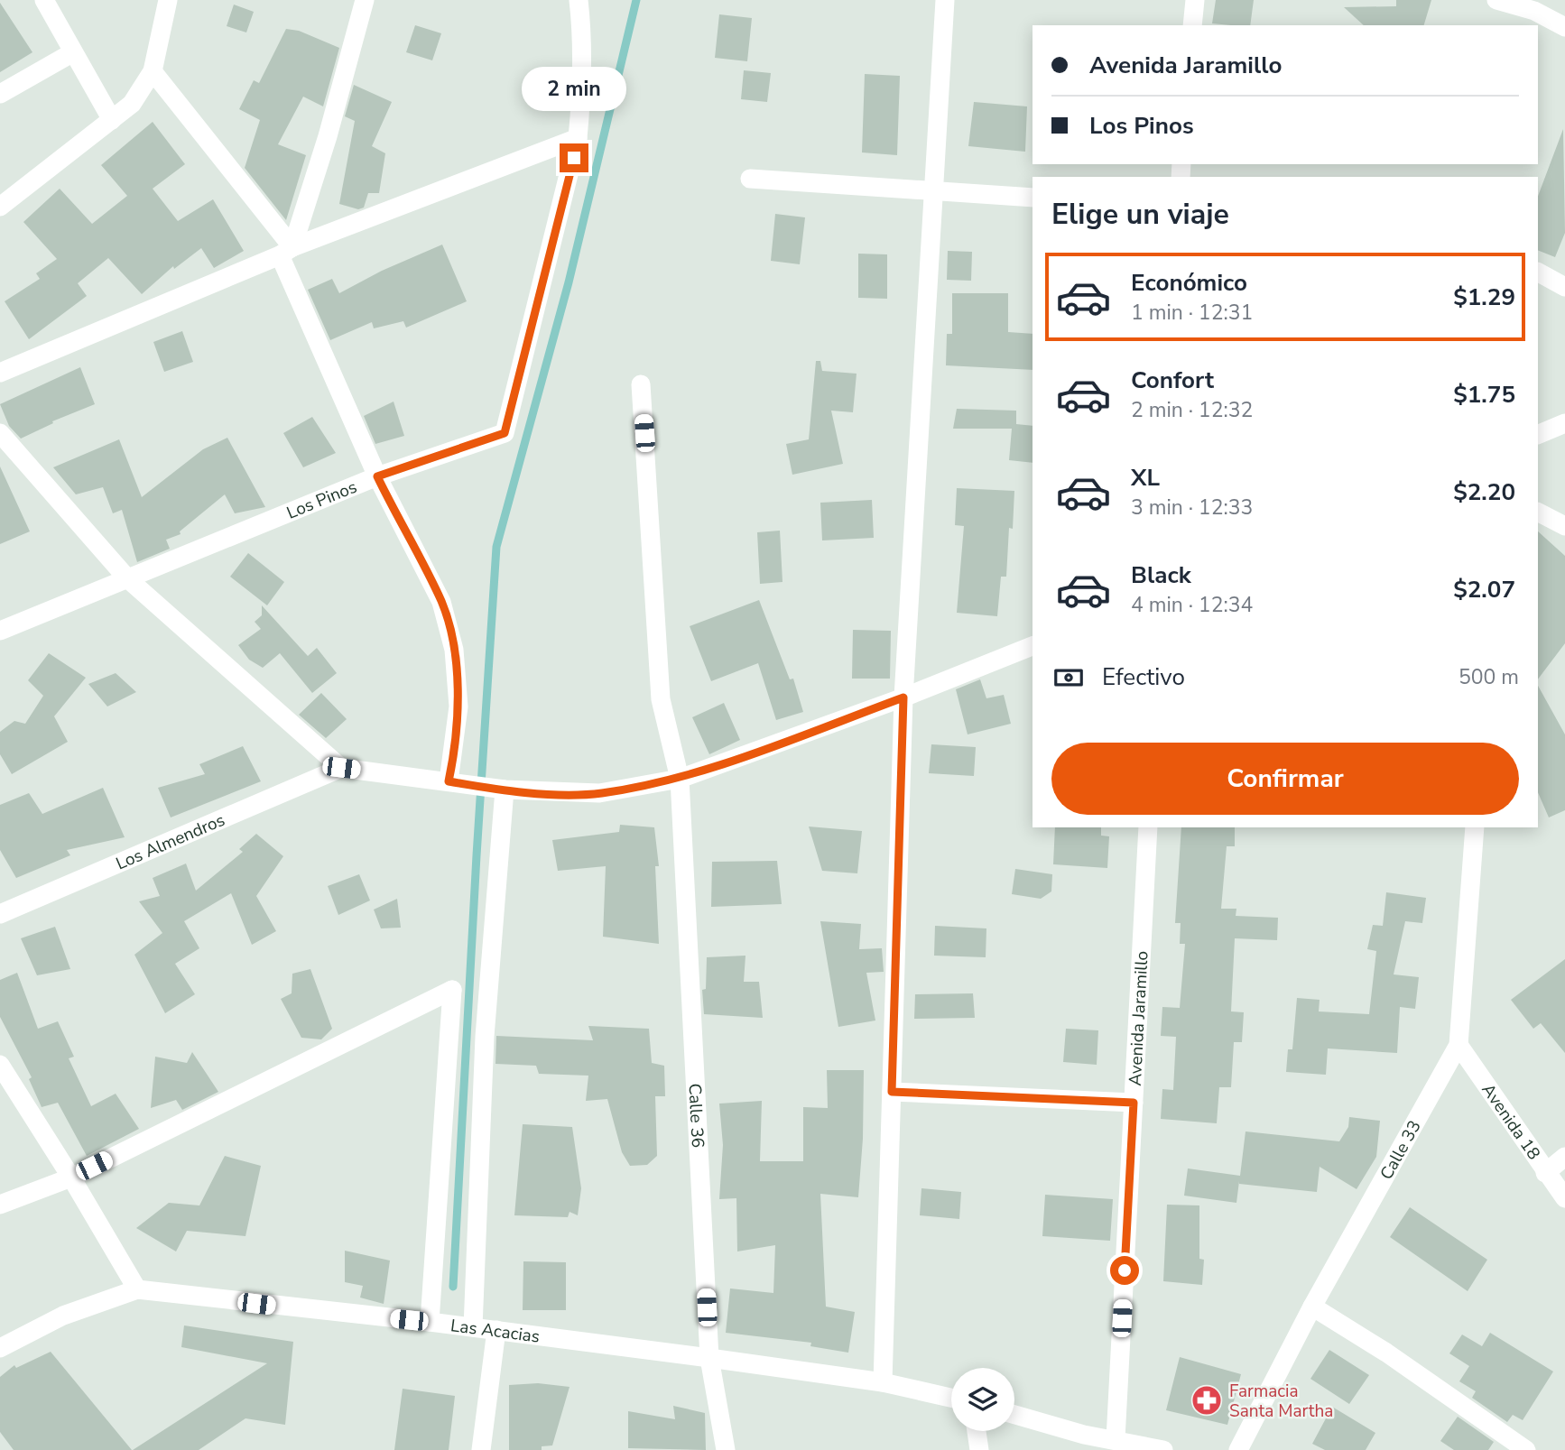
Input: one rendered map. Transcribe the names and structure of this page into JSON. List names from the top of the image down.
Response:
{
  "streets": {
    "street": [
      "Los Pinos",
      "Los Almendros",
      "Avenida Jaramillo",
      "Calle 36",
      "Avenida 18",
      "Calle 33",
      "Las Acacias"
    ]
  },
  "crossings": [
    ["Calle 36", "Las Acacias"],
    ["Avenida 18", "Calle 33"]
  ],
  "places": {
    "pharmacy": ["Farmacia Santa Martha"]
  },
  "page": {
    "banner": ["Avenida Jaramillo", "Los Pinos"],
    "bubble": "2 min",
    "heading": "Elige un viaje",
    "list": [
      {
        "name": "Económico",
        "note": "1 min · 12:31",
        "value": "$1.29"
      },
      {
        "name": "Confort",
        "note": "2 min · 12:32",
        "value": "$1.75"
      },
      {
        "name": "XL",
        "note": "3 min · 12:33",
        "value": "$2.20"
      },
      {
        "name": "Black",
        "note": "4 min · 12:34",
        "value": "$2.07"
      }
    ],
    "pay": ["Efectivo", "500 m"],
    "buttons": "Confirmar"
  }
}
